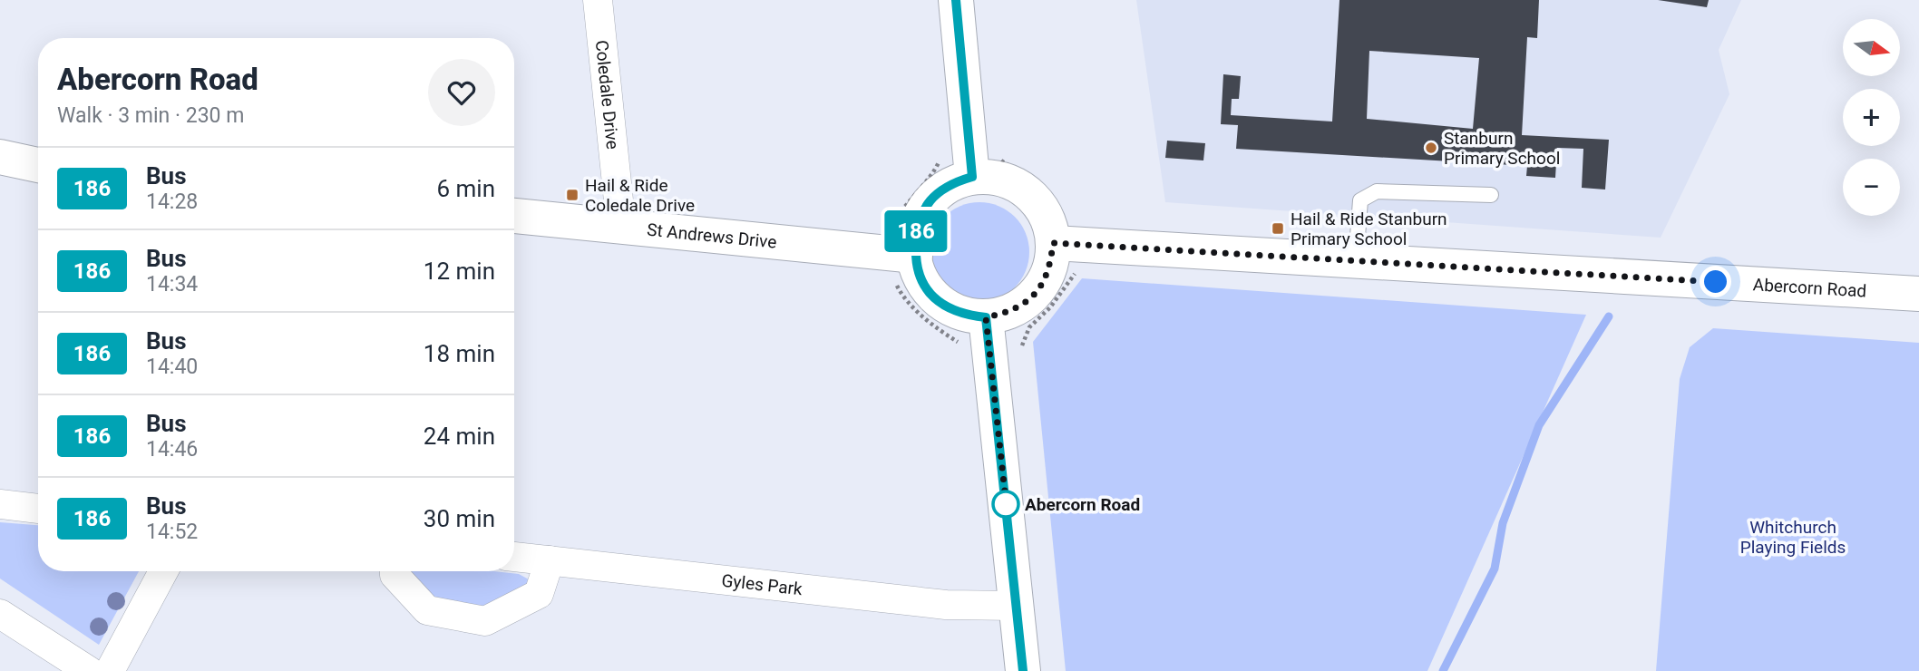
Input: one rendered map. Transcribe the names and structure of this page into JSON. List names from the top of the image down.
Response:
{
  "streets": {
    "street": [
      "Coledale Drive",
      "St Andrews Drive",
      "Abercorn Road",
      "Gyles Park"
    ]
  },
  "crossings": [
    ["Coledale Drive", "St Andrews Drive"],
    ["St Andrews Drive", "Abercorn Road"]
  ],
  "parks": ["Whitchurch Playing Fields"],
  "places": {
    "other": ["Stanburn Primary School", "Abercorn Road"],
    "transit": ["Hail & Ride Coledale Drive", "Hail & Ride Stanburn Primary School"]
  },
  "lines": ["bus line 186"],
  "north": "right",
  "page": {
    "on_map": "186",
    "map_buttons": ["+", "−"],
    "heading": ["Abercorn Road", "Walk · 3 min · 230 m"],
    "list": [
      {
        "mark": "186",
        "name": "Bus",
        "note": "14:28",
        "value": "6 min"
      },
      {
        "mark": "186",
        "name": "Bus",
        "note": "14:34",
        "value": "12 min"
      },
      {
        "mark": "186",
        "name": "Bus",
        "note": "14:40",
        "value": "18 min"
      },
      {
        "mark": "186",
        "name": "Bus",
        "note": "14:46",
        "value": "24 min"
      },
      {
        "mark": "186",
        "name": "Bus",
        "note": "14:52",
        "value": "30 min"
      }
    ]
  }
}
